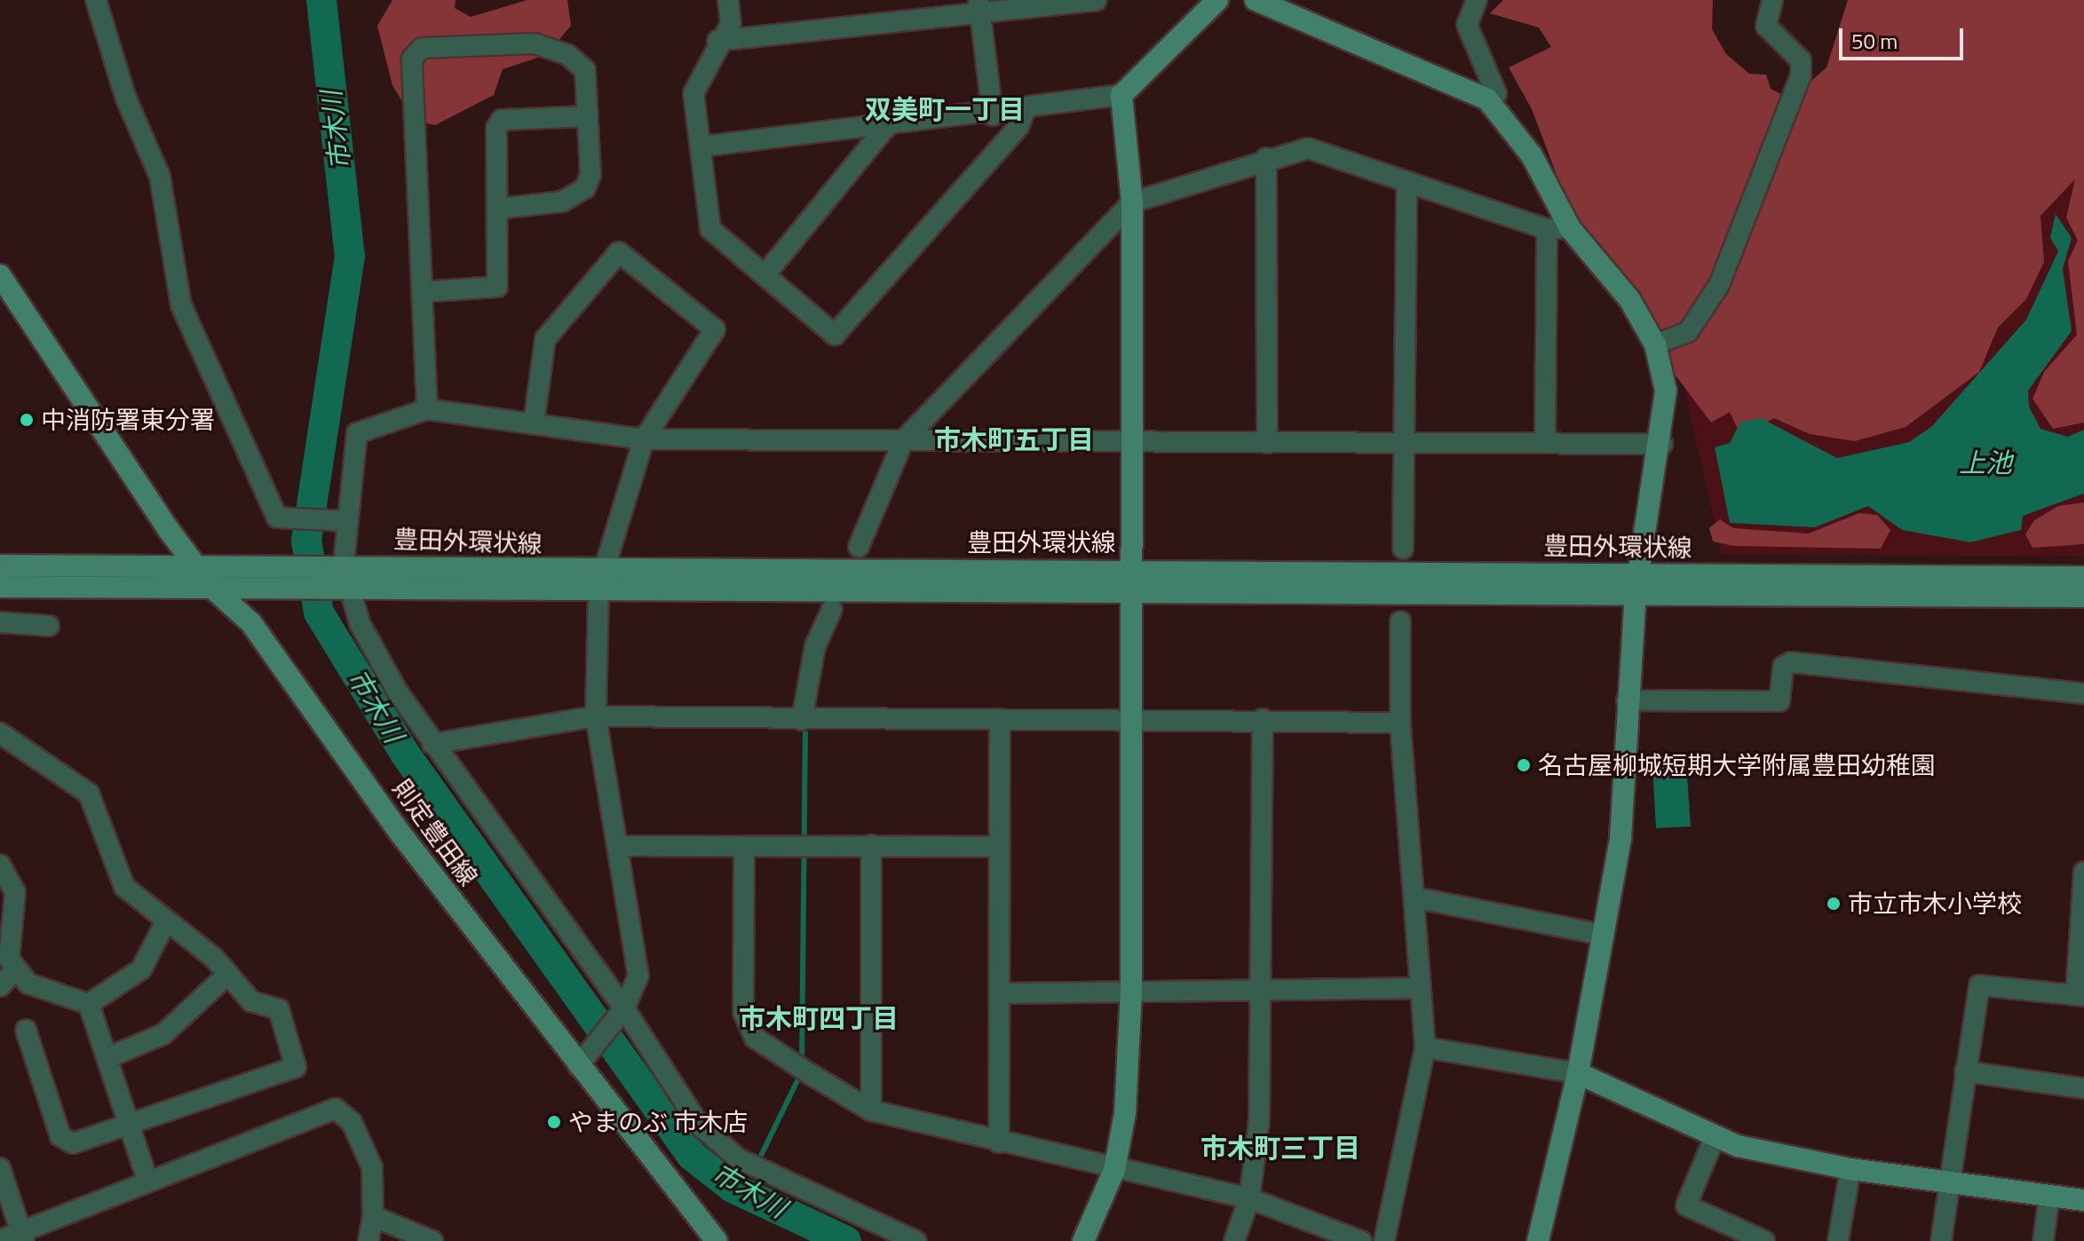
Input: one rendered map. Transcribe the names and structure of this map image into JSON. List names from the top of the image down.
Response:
{
  "streets": {
    "street": ["豊田外環状線", "則定豊田線"]
  },
  "crossings": [
    ["豊田外環状線", "則定豊田線"]
  ],
  "districts": [
    "双美町一丁目",
    "市木町五丁目",
    "市木町四丁目",
    "市木町三丁目"
  ],
  "water": ["市木川", "上池"],
  "places": [
    "中消防署東分署",
    "名古屋柳城短期大学附属豊田幼稚園",
    "市立市木小学校",
    "やまのぶ 市木店"
  ],
  "scale_bar": "50 m"
}
